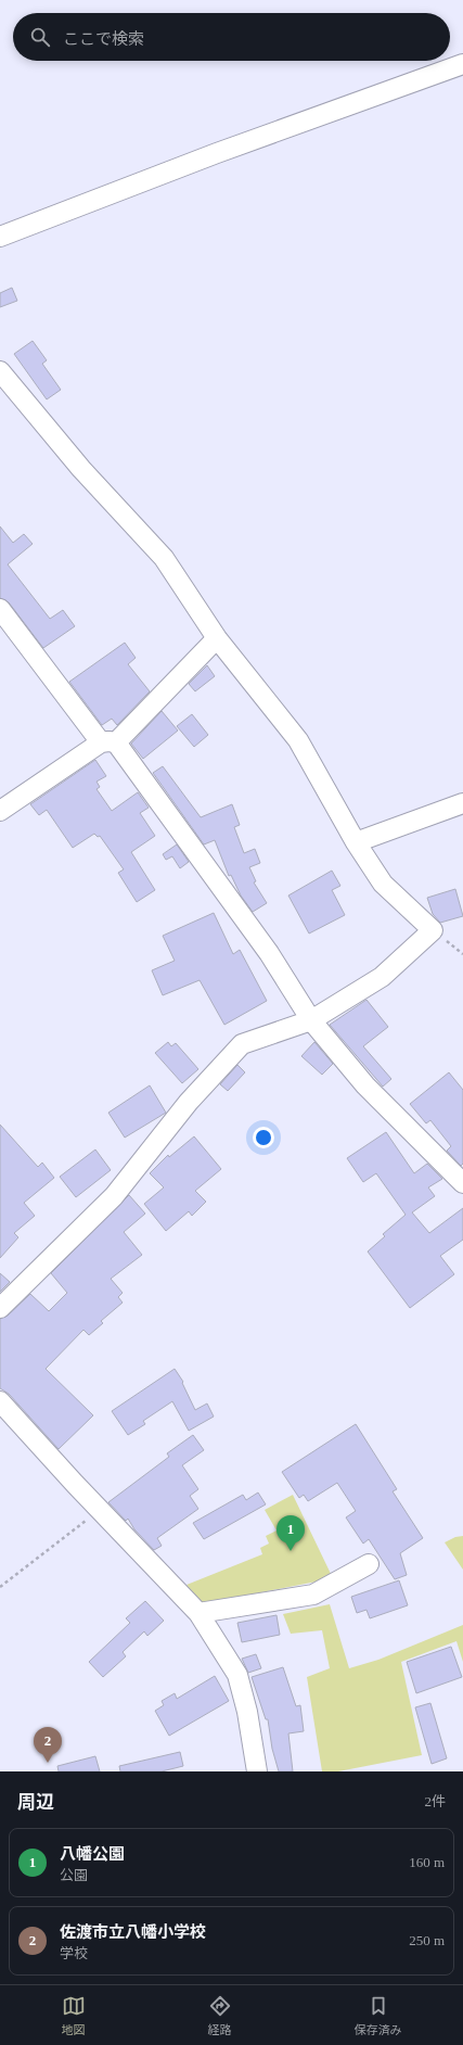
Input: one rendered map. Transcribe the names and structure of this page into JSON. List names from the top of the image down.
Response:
{
  "page": {
    "search": "ここで検索",
    "pins": ["1", "2"],
    "heading": ["周辺", "2件"],
    "list": [
      {
        "mark": "1",
        "name": "八幡公園",
        "note": "公園",
        "value": "160 m"
      },
      {
        "mark": "2",
        "name": "佐渡市立八幡小学校",
        "note": "学校",
        "value": "250 m"
      }
    ],
    "nav": ["地図", "経路", "保存済み"]
  }
}
